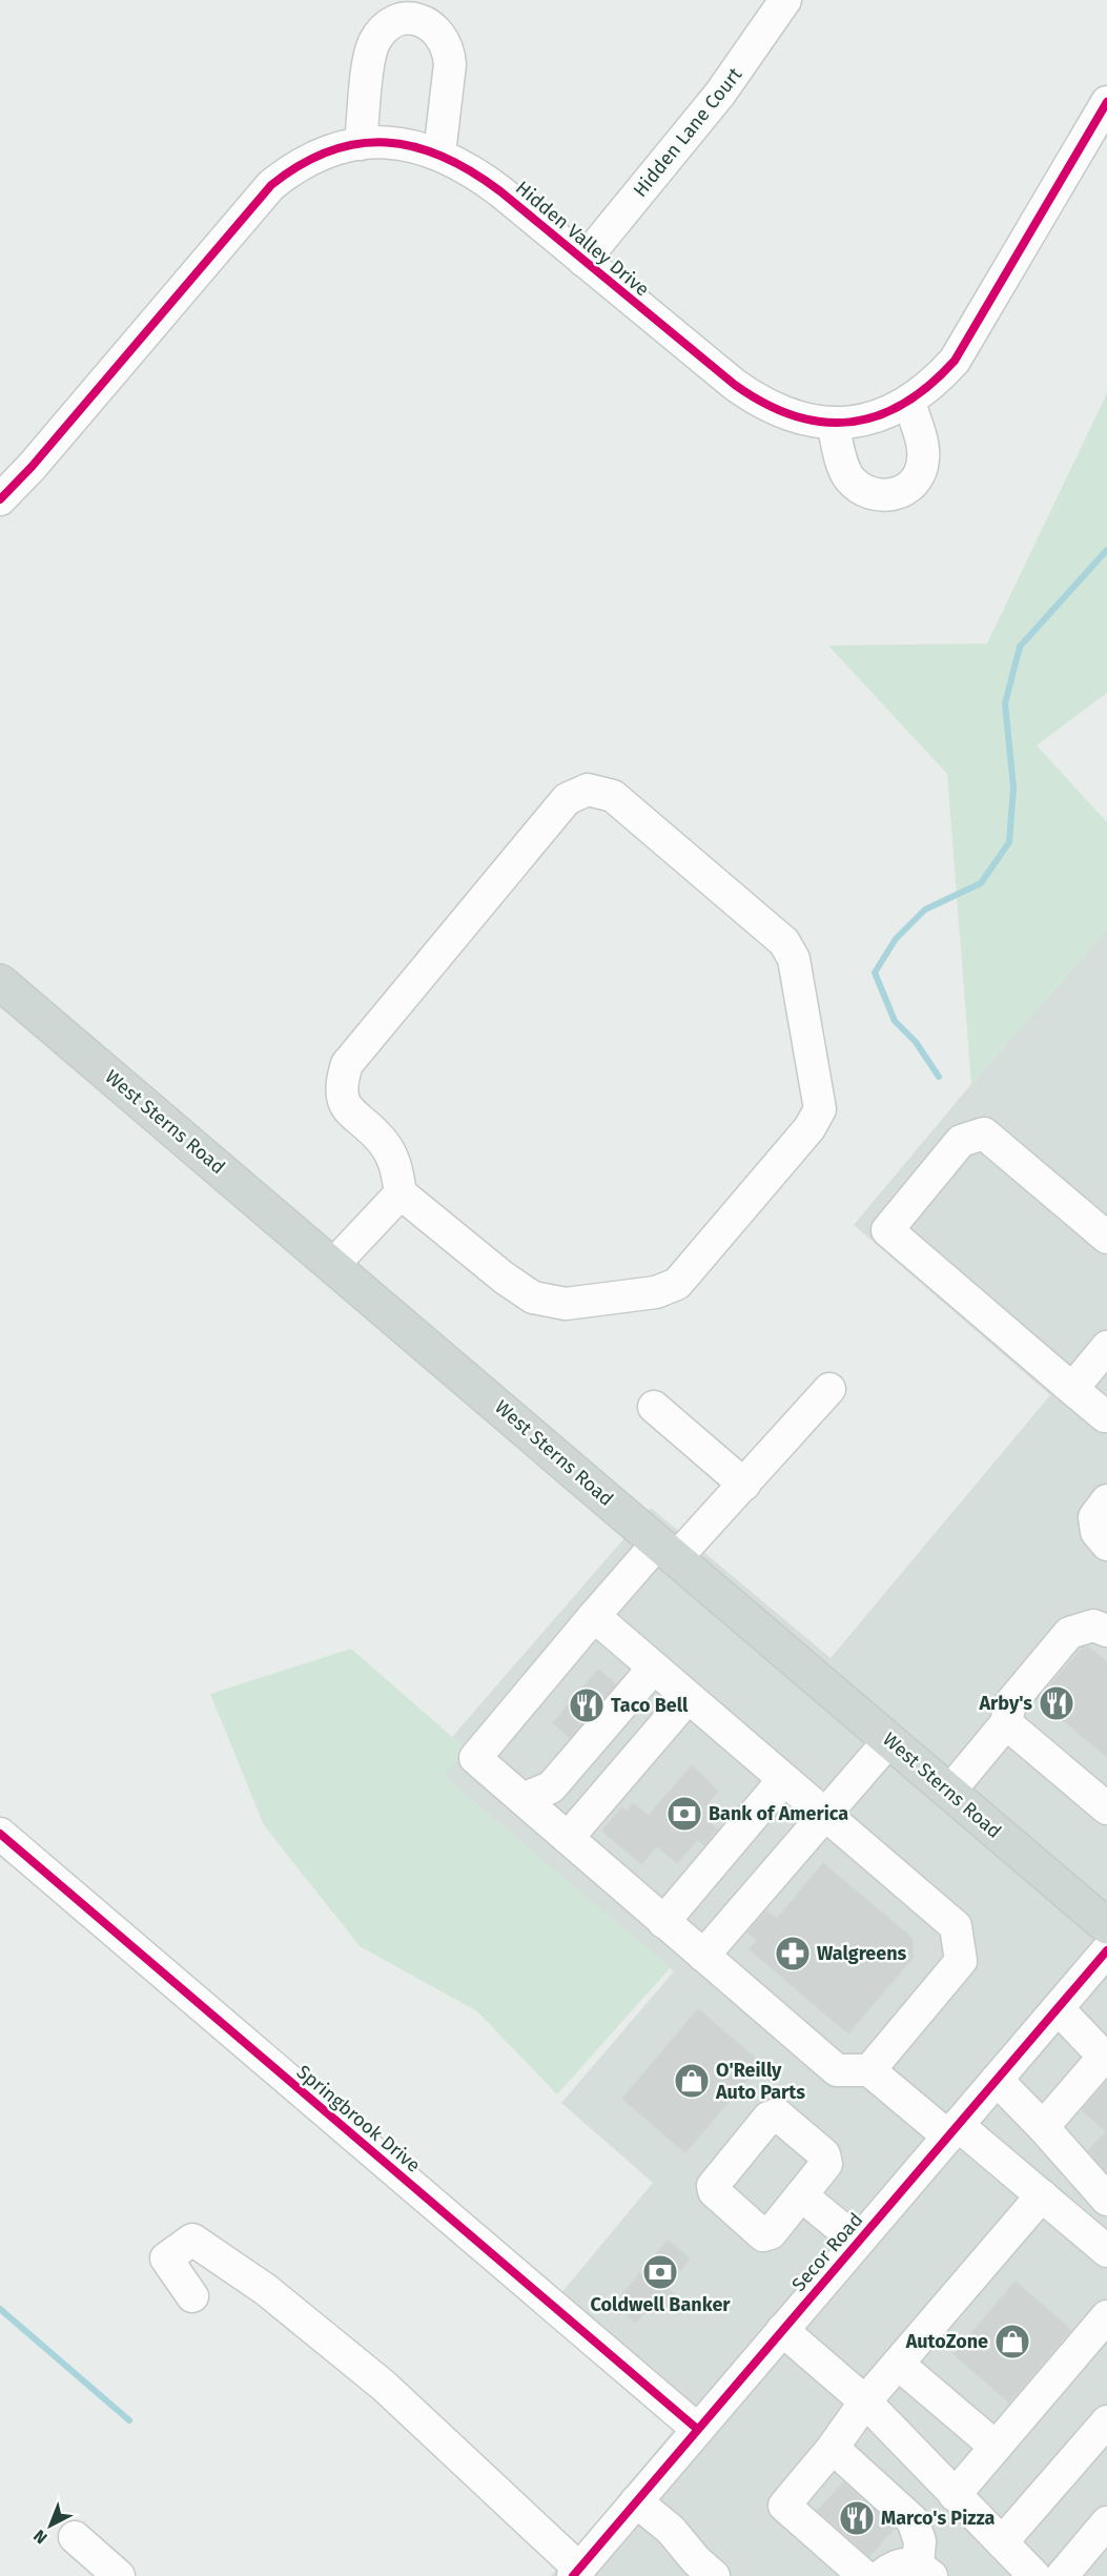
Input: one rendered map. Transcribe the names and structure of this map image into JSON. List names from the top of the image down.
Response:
{
  "streets": {
    "main road": ["West Sterns Road"],
    "street": [
      "Hidden Lane Court",
      "Hidden Valley Drive",
      "Springbrook Drive",
      "Secor Road"
    ]
  },
  "crossings": [
    ["Hidden Lane Court", "Hidden Valley Drive"],
    ["Springbrook Drive", "Secor Road"]
  ],
  "places": {
    "restaurant": ["Arby's", "Taco Bell", "Marco's Pizza"],
    "bank": ["Bank of America", "Coldwell Banker"],
    "pharmacy": ["Walgreens"],
    "shop": ["O'Reilly Auto Parts", "AutoZone"]
  },
  "north": "bottom left"
}
